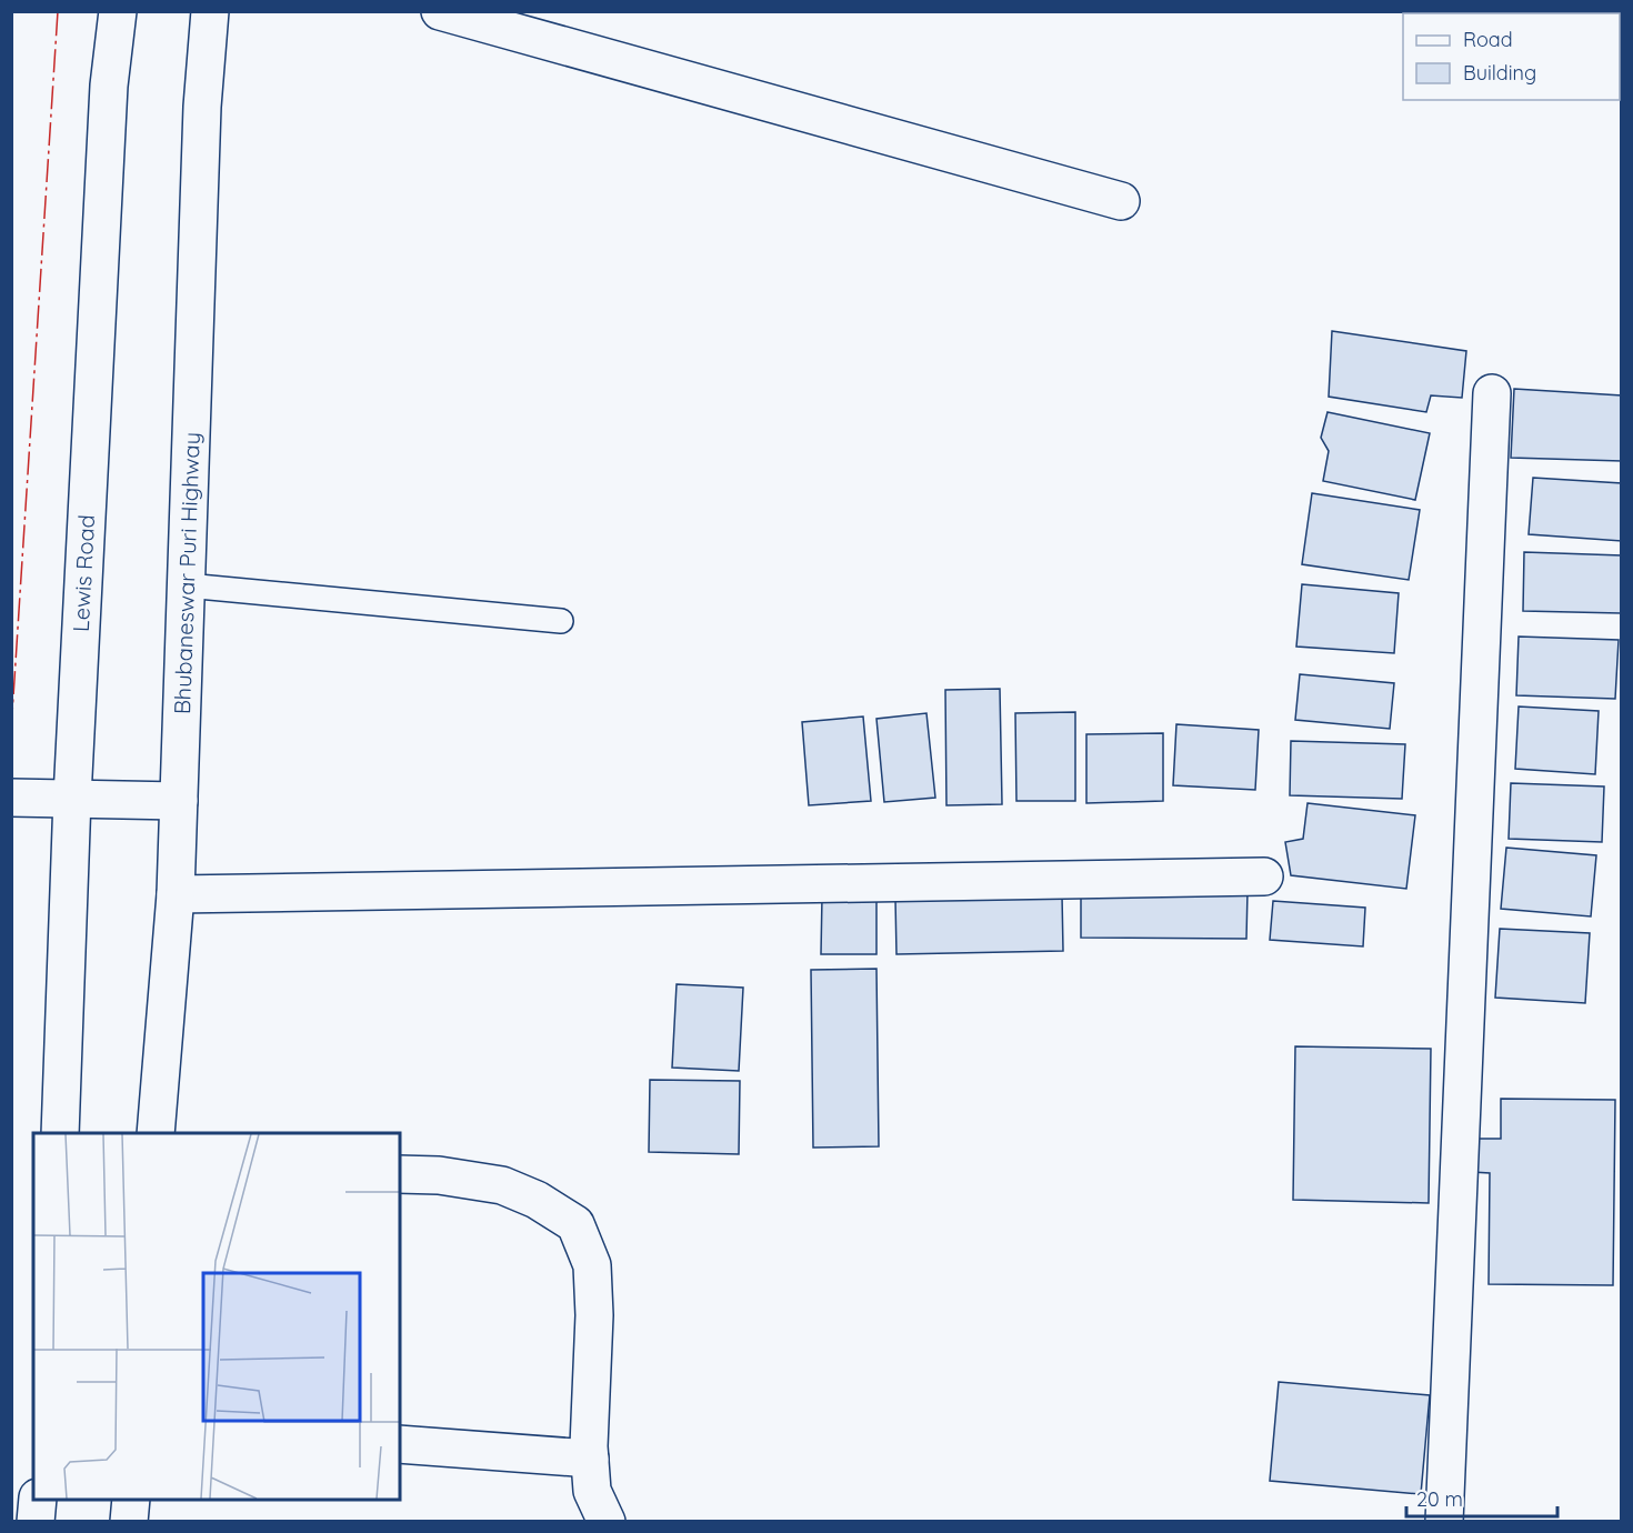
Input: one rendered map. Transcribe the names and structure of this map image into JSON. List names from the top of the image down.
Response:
{
  "streets": {
    "main road": ["Lewis Road", "Bhubaneswar Puri Highway"]
  },
  "legend": ["Road", "Building"],
  "scale_bar": "20 m"
}
